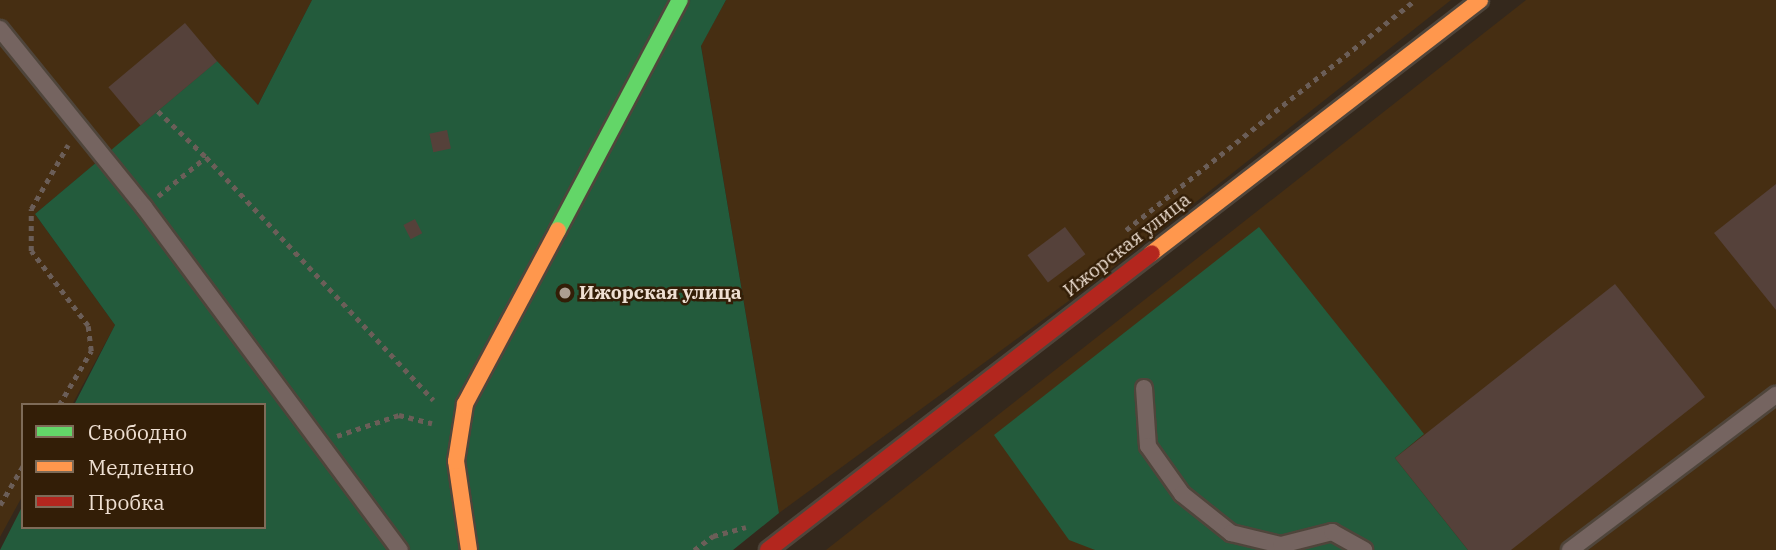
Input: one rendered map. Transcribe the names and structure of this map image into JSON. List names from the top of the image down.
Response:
{
  "streets": {
    "street": ["Ижорская улица"]
  },
  "places": ["Ижорская улица"],
  "legend": ["Свободно", "Медленно", "Пробка"]
}
